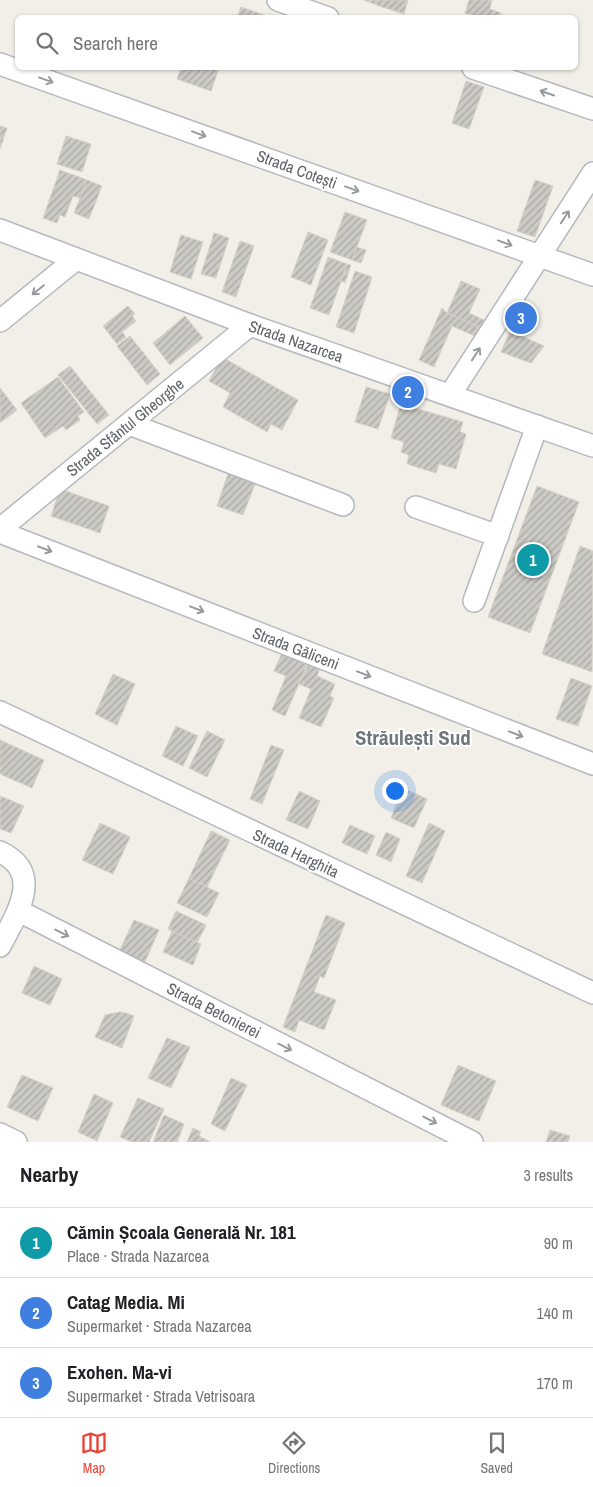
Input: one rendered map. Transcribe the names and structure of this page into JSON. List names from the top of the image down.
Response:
{
  "streets": {
    "street": [
      "Strada Cotești",
      "Strada Nazarcea",
      "Strada Sfântul Gheorghe",
      "Strada Găliceni",
      "Strada Harghita",
      "Strada Betonierei"
    ]
  },
  "crossings": [
    ["Strada Nazarcea", "Strada Sfântul Gheorghe"],
    ["Strada Sfântul Gheorghe", "Strada Găliceni"]
  ],
  "one_way": ["Strada Cotești", "Strada Betonierei"],
  "districts": ["Străulești Sud"],
  "page": {
    "search": "Search here",
    "pins": ["3", "2", "1"],
    "heading": ["Nearby", "3 results"],
    "list": [
      {
        "mark": "1",
        "name": "Cămin Școala Generală Nr. 181",
        "note": "Place · Strada Nazarcea",
        "value": "90 m"
      },
      {
        "mark": "2",
        "name": "Catag Media. Mi",
        "note": "Supermarket · Strada Nazarcea",
        "value": "140 m"
      },
      {
        "mark": "3",
        "name": "Exohen. Ma-vi",
        "note": "Supermarket · Strada Vetrisoara",
        "value": "170 m"
      }
    ],
    "nav": ["Map", "Directions", "Saved"]
  }
}
